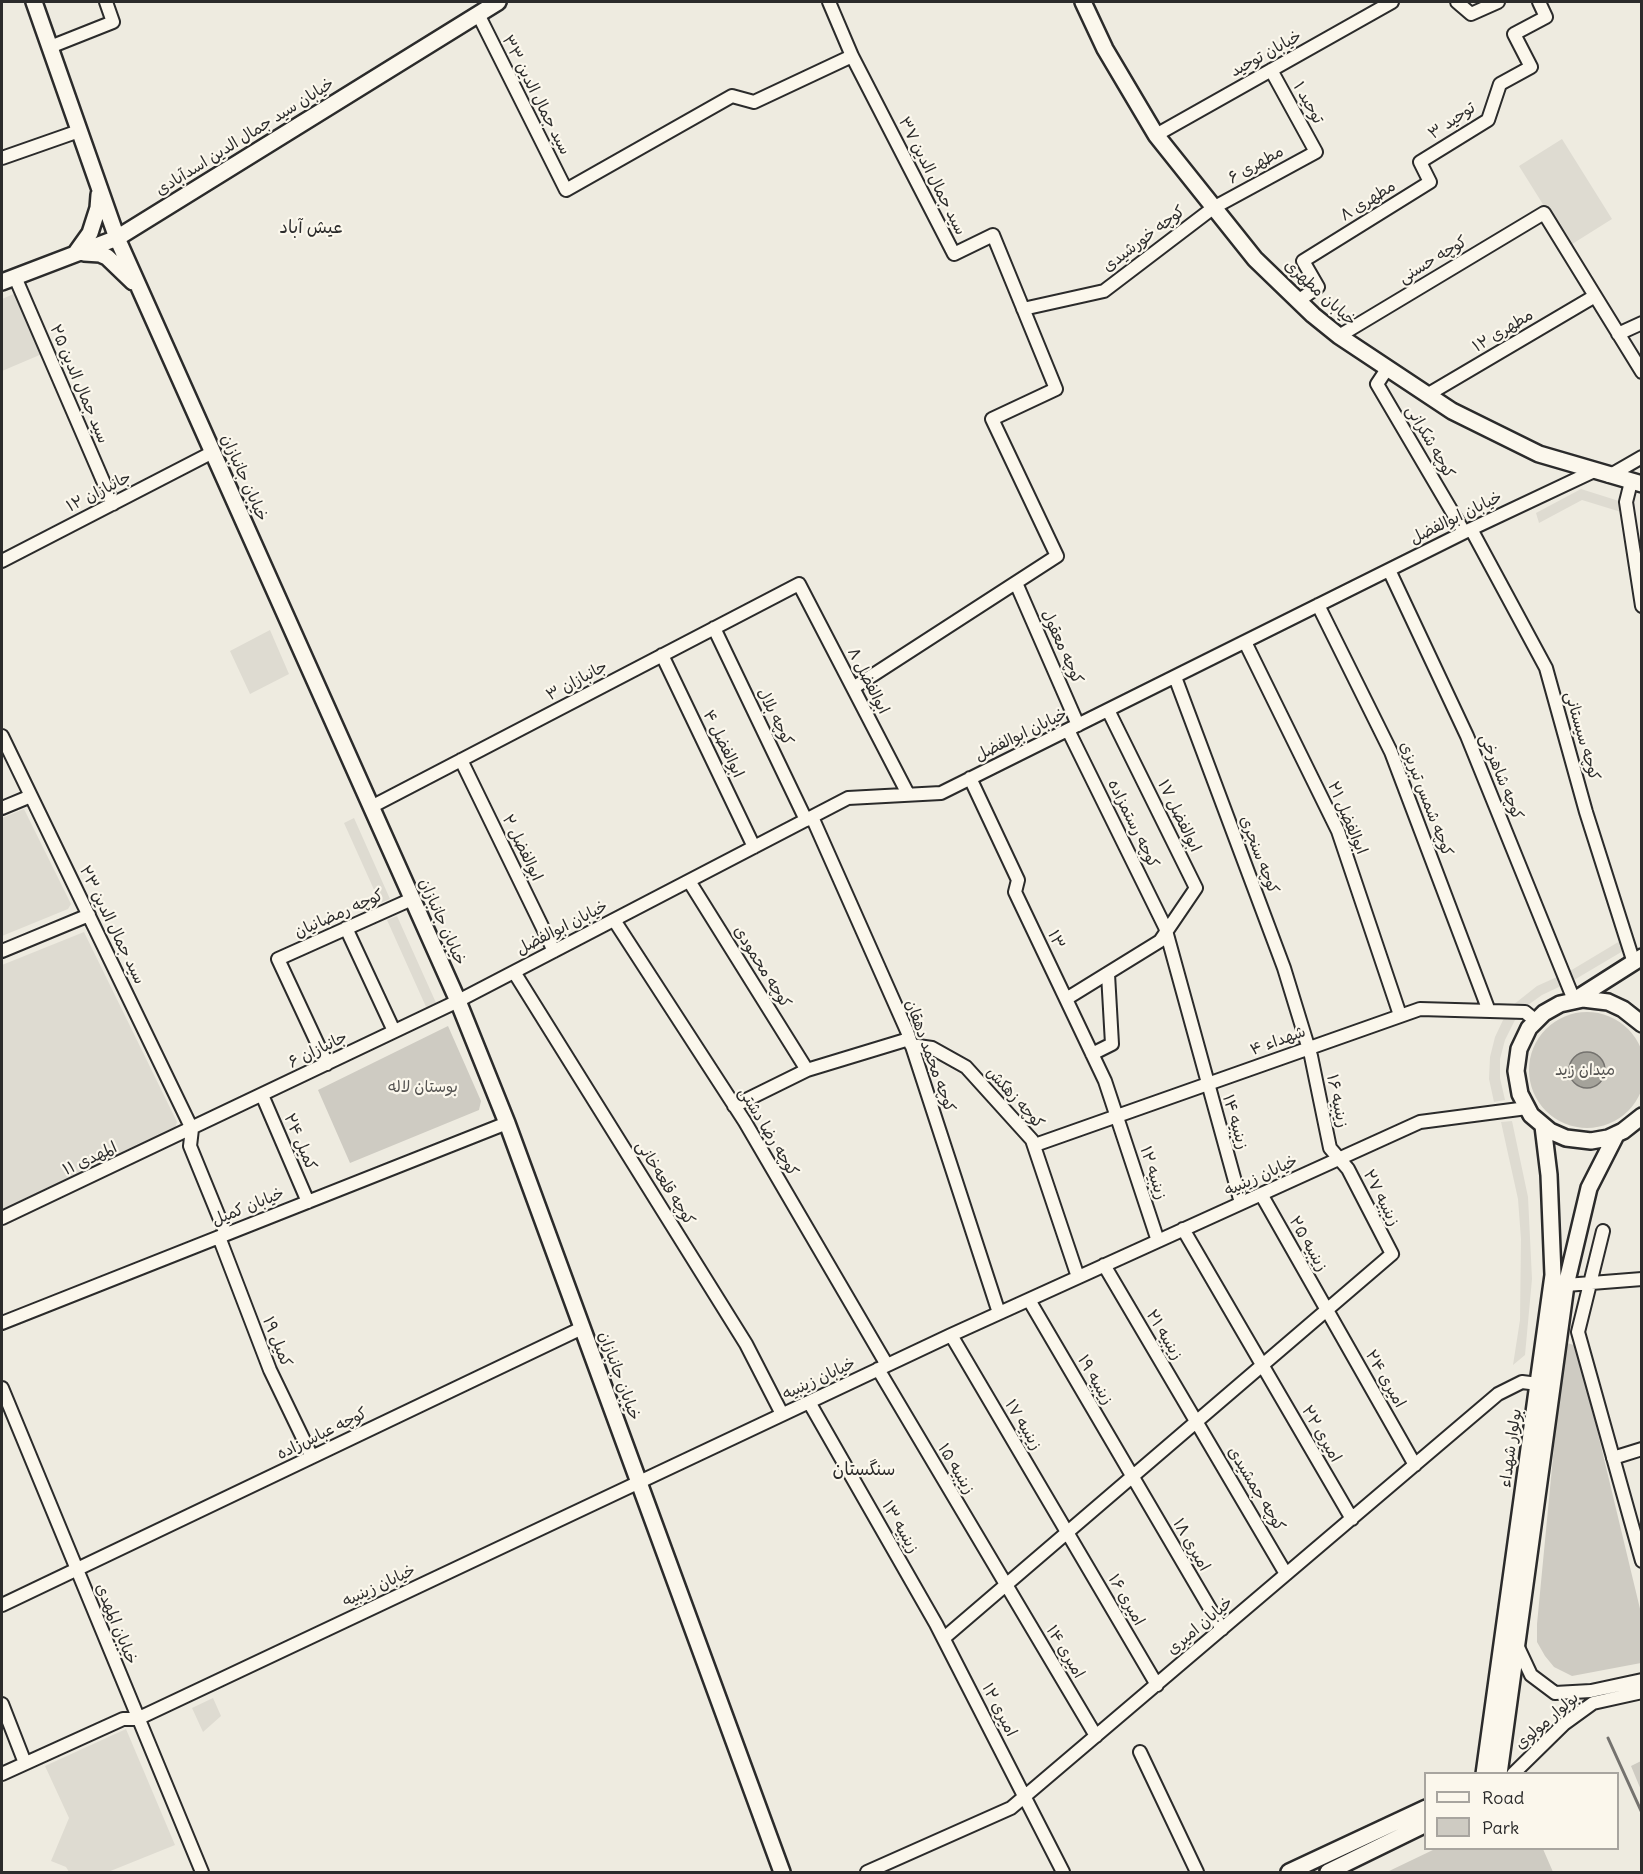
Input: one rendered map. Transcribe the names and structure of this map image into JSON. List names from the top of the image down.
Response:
{
  "streets": {
    "main road": [
      "خیابان سید جمال الدین اسدآبادی",
      "خیابان مطهری",
      "خیابان جانبازان",
      "بولوار شهداء"
    ],
    "street": [
      "خیابان توحید",
      "سید جمال الدین ۳۳",
      "توحید ۱",
      "توحید ۳",
      "مطهری ۶",
      "سید جمال الدین ۳۷",
      "مطهری ۸",
      "کوچه خورشیدی",
      "کوچه حسنی",
      "مطهری ۱۲",
      "سید جمال الدین ۲۵",
      "کوچه شکرانی",
      "جانبازان ۱۲",
      "خیابان ابوالفضل",
      "کوچه معقول",
      "جانبازان ۳",
      "ابوالفضل ۸",
      "کوچه بلال",
      "کوچه سیستانی",
      "ابوالفضل ۴",
      "کوچه شاهرخی",
      "کوچه شمس تبریزی",
      "ابوالفضل ۱۷",
      "ابوالفضل ۲۱",
      "کوچه رستمزاده",
      "ابوالفضل ۲",
      "کوچه سنجری",
      "کوچه رمضانیان",
      "سید جمال الدین ۲۳",
      "۱۳",
      "کوچه محمودی",
      "شهداء ۴",
      "جانبازان ۶",
      "کوچه محمد دهقان",
      "کوچه زهکش",
      "زینبیه ۱۶",
      "زینبیه ۱۴",
      "کوچه رضا دشتی",
      "کمیل ۲۴",
      "المهدی ۱۱",
      "زینبیه ۱۲",
      "خیابان زینبیه",
      "کوچه قلعه‌خانی",
      "زینبیه ۲۷",
      "خیابان کمیل",
      "زینبیه ۲۵",
      "زینبیه ۲۱",
      "کمیل ۱۹",
      "امیری ۲۴",
      "زینبیه ۱۹",
      "زینبیه ۱۷",
      "کوچه عباس‌زاده",
      "امیری ۲۲",
      "زینبیه ۱۵",
      "کوچه جمشیدی",
      "زینبیه ۱۳",
      "امیری ۱۸",
      "امیری ۱۶",
      "خیابان المهدی",
      "خیابان امیری",
      "امیری ۱۴",
      "امیری ۱۲",
      "بولوار مولوی"
    ]
  },
  "crossings": [
    ["خیابان توحید", "توحید ۱"],
    ["خیابان توحید", "خیابان مطهری"],
    ["سید جمال الدین ۳۳", "خیابان سید جمال الدین اسدآبادی"],
    ["سید جمال الدین ۳۳", "سید جمال الدین ۳۷"],
    ["توحید ۱", "مطهری ۶"],
    ["توحید ۳", "مطهری ۸"],
    ["خیابان سید جمال الدین اسدآبادی", "سید جمال الدین ۲۵"],
    ["خیابان سید جمال الدین اسدآبادی", "خیابان جانبازان"],
    ["مطهری ۶", "کوچه خورشیدی"],
    ["مطهری ۶", "خیابان مطهری"],
    ["سید جمال الدین ۳۷", "کوچه خورشیدی"],
    ["مطهری ۸", "خیابان مطهری"],
    ["کوچه خورشیدی", "خیابان مطهری"],
    ["کوچه حسنی", "خیابان مطهری"],
    ["کوچه حسنی", "مطهری ۱۲"],
    ["خیابان مطهری", "مطهری ۱۲"],
    ["خیابان مطهری", "کوچه شکرانی"],
    ["خیابان مطهری", "خیابان ابوالفضل"],
    ["سید جمال الدین ۲۵", "جانبازان ۱۲"],
    ["کوچه شکرانی", "خیابان ابوالفضل"],
    ["کوچه شکرانی", "کوچه سیستانی"],
    ["خیابان جانبازان", "جانبازان ۱۲"],
    ["خیابان جانبازان", "خیابان ابوالفضل"],
    ["خیابان جانبازان", "جانبازان ۳"],
    ["خیابان جانبازان", "کوچه رمضانیان"],
    ["خیابان جانبازان", "جانبازان ۶"],
    ["خیابان جانبازان", "خیابان زینبیه"],
    ["خیابان جانبازان", "خیابان کمیل"],
    ["خیابان جانبازان", "کوچه عباس‌زاده"],
    ["خیابان ابوالفضل", "کوچه معقول"],
    ["خیابان ابوالفضل", "ابوالفضل ۸"],
    ["خیابان ابوالفضل", "کوچه بلال"],
    ["خیابان ابوالفضل", "کوچه سیستانی"],
    ["خیابان ابوالفضل", "ابوالفضل ۴"],
    ["خیابان ابوالفضل", "کوچه شاهرخی"],
    ["خیابان ابوالفضل", "کوچه شمس تبریزی"],
    ["خیابان ابوالفضل", "ابوالفضل ۱۷"],
    ["خیابان ابوالفضل", "ابوالفضل ۲۱"],
    ["خیابان ابوالفضل", "کوچه رستمزاده"],
    ["خیابان ابوالفضل", "ابوالفضل ۲"],
    ["خیابان ابوالفضل", "کوچه سنجری"],
    ["خیابان ابوالفضل", "۱۳"],
    ["خیابان ابوالفضل", "کوچه محمودی"],
    ["خیابان ابوالفضل", "جانبازان ۶"],
    ["خیابان ابوالفضل", "کوچه محمد دهقان"],
    ["خیابان ابوالفضل", "کوچه رضا دشتی"],
    ["خیابان ابوالفضل", "کوچه قلعه‌خانی"],
    ["کوچه معقول", "کوچه رستمزاده"],
    ["جانبازان ۳", "ابوالفضل ۸"],
    ["جانبازان ۳", "کوچه بلال"],
    ["جانبازان ۳", "ابوالفضل ۴"],
    ["جانبازان ۳", "ابوالفضل ۲"],
    ["کوچه بلال", "کوچه محمد دهقان"],
    ["کوچه شمس تبریزی", "شهداء ۴"],
    ["ابوالفضل ۱۷", "کوچه رستمزاده"],
    ["ابوالفضل ۲۱", "شهداء ۴"],
    ["کوچه رستمزاده", "شهداء ۴"],
    ["کوچه رستمزاده", "زینبیه ۱۴"],
    ["کوچه سنجری", "شهداء ۴"],
    ["کوچه سنجری", "زینبیه ۱۶"],
    ["کوچه رمضانیان", "جانبازان ۶"],
    ["سید جمال الدین ۲۳", "جانبازان ۶"],
    ["سید جمال الدین ۲۳", "المهدی ۱۱"],
    ["سید جمال الدین ۲۳", "کمیل ۱۹"],
    ["۱۳", "شهداء ۴"],
    ["۱۳", "زینبیه ۱۲"],
    ["شهداء ۴", "کوچه زهکش"],
    ["شهداء ۴", "زینبیه ۱۶"],
    ["شهداء ۴", "زینبیه ۱۴"],
    ["شهداء ۴", "زینبیه ۱۲"],
    ["جانبازان ۶", "کمیل ۲۴"],
    ["جانبازان ۶", "المهدی ۱۱"],
    ["جانبازان ۶", "کمیل ۱۹"],
    ["کوچه محمد دهقان", "کوچه زهکش"],
    ["کوچه محمد دهقان", "خیابان زینبیه"],
    ["کوچه زهکش", "خیابان زینبیه"],
    ["زینبیه ۱۶", "خیابان زینبیه"],
    ["زینبیه ۱۶", "زینبیه ۲۷"],
    ["زینبیه ۱۴", "خیابان زینبیه"],
    ["کوچه رضا دشتی", "خیابان زینبیه"],
    ["کوچه رضا دشتی", "زینبیه ۱۵"],
    ["کمیل ۲۴", "خیابان کمیل"],
    ["المهدی ۱۱", "کمیل ۱۹"],
    ["زینبیه ۱۲", "خیابان زینبیه"],
    ["خیابان زینبیه", "کوچه قلعه‌خانی"],
    ["خیابان زینبیه", "زینبیه ۲۷"],
    ["خیابان زینبیه", "زینبیه ۲۵"],
    ["خیابان زینبیه", "زینبیه ۲۱"],
    ["خیابان زینبیه", "زینبیه ۱۹"],
    ["خیابان زینبیه", "زینبیه ۱۷"],
    ["خیابان زینبیه", "امیری ۲۲"],
    ["خیابان زینبیه", "زینبیه ۱۵"],
    ["خیابان زینبیه", "زینبیه ۱۳"],
    ["خیابان زینبیه", "خیابان المهدی"],
    ["زینبیه ۲۷", "زینبیه ۲۵"],
    ["زینبیه ۲۷", "امیری ۲۴"],
    ["خیابان کمیل", "کمیل ۱۹"],
    ["زینبیه ۲۵", "امیری ۲۴"],
    ["زینبیه ۲۱", "کوچه جمشیدی"],
    ["کمیل ۱۹", "کوچه عباس‌زاده"],
    ["امیری ۲۴", "خیابان امیری"],
    ["زینبیه ۱۹", "امیری ۱۸"],
    ["زینبیه ۱۷", "امیری ۱۶"],
    ["کوچه عباس‌زاده", "خیابان المهدی"],
    ["امیری ۲۲", "خیابان امیری"],
    ["بولوار شهداء", "خیابان امیری"],
    ["بولوار شهداء", "بولوار مولوی"],
    ["زینبیه ۱۵", "امیری ۱۴"],
    ["کوچه جمشیدی", "خیابان امیری"],
    ["زینبیه ۱۳", "امیری ۱۲"],
    ["امیری ۱۸", "خیابان امیری"],
    ["امیری ۱۶", "خیابان امیری"],
    ["خیابان امیری", "امیری ۱۴"],
    ["خیابان امیری", "امیری ۱۲"]
  ],
  "districts": ["عیش آباد", "سنگستان"],
  "parks": ["میدان زید", "بوستان لاله"],
  "legend": ["Road", "Park"]
}
